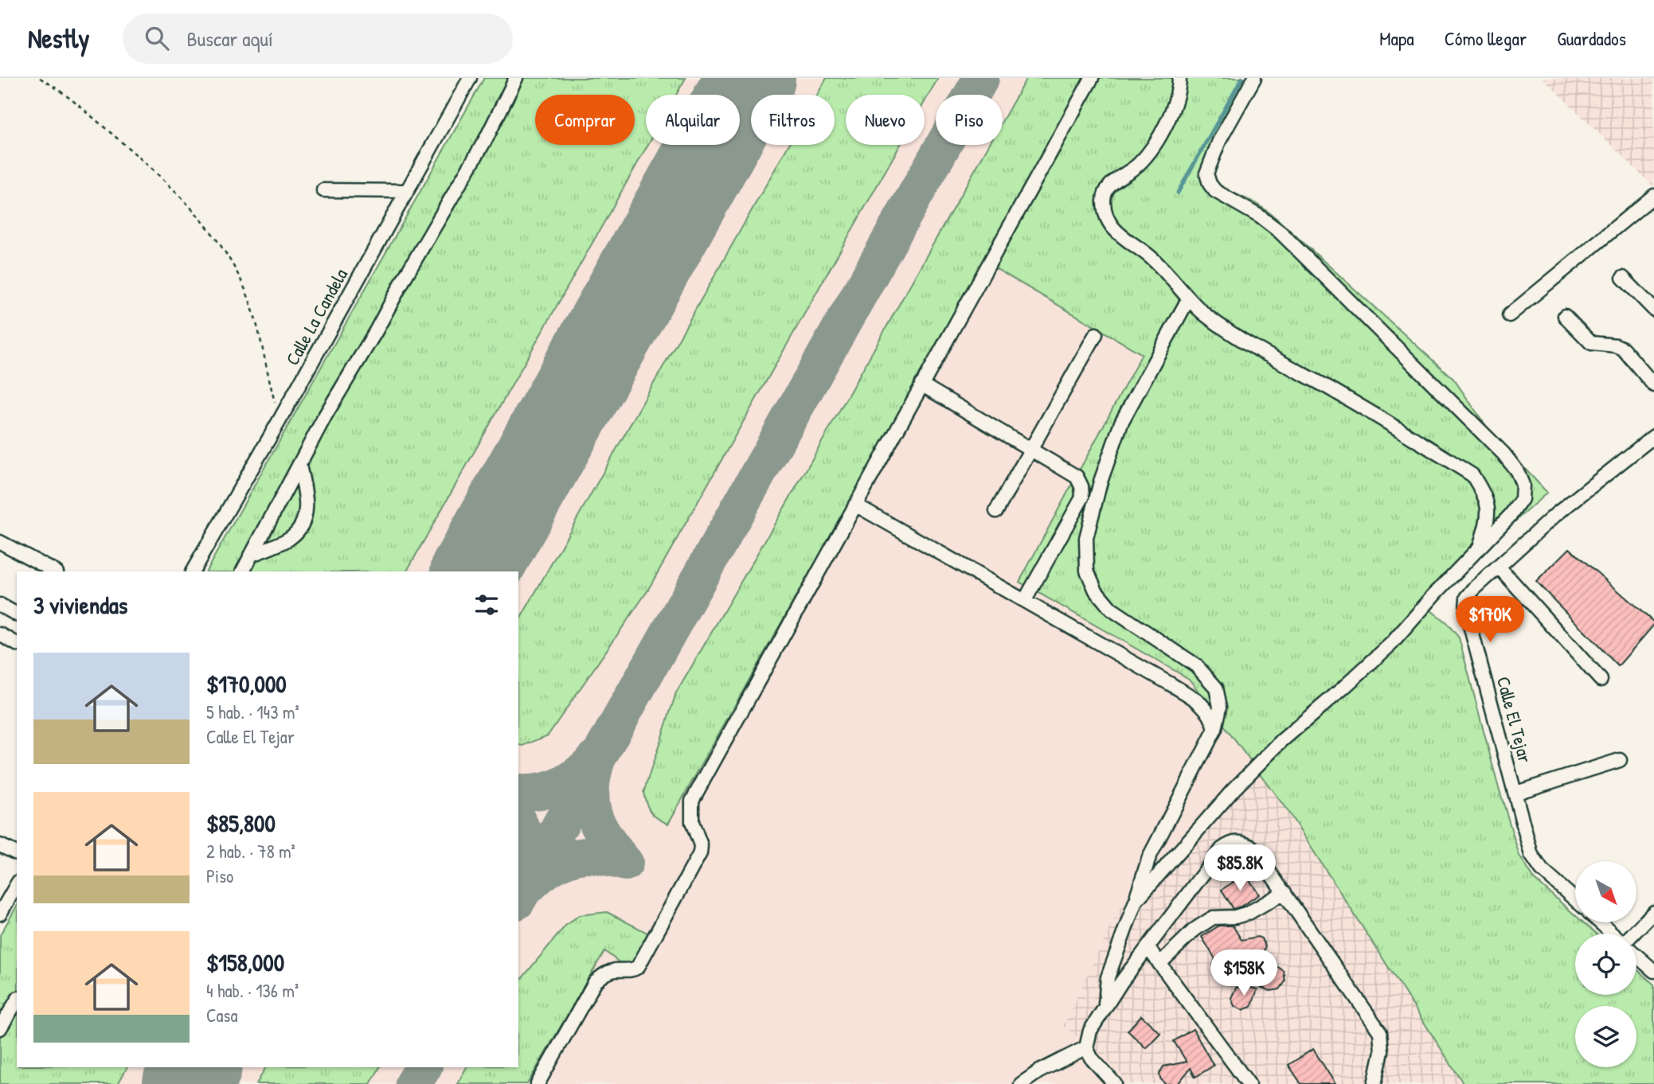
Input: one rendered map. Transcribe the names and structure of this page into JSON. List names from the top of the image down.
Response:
{
  "streets": {
    "street": ["Calle La Candela", "Calle El Tejar"]
  },
  "north": "bottom right",
  "page": {
    "header": "Nestly",
    "search": "Buscar aquí",
    "nav": ["Mapa", "Cómo llegar", "Guardados"],
    "chip": [
      "Comprar",
      "Alquilar",
      "Filtros",
      "Nuevo",
      "Piso"
    ],
    "heading": "3 viviendas",
    "price": ["$170K", "$85.8K", "$158K"],
    "list": [
      {
        "name": "$170,000",
        "note": "5 hab. · 143 m² · Calle El Tejar"
      },
      {
        "name": "$85,800",
        "note": "2 hab. · 78 m² · Piso"
      },
      {
        "name": "$158,000",
        "note": "4 hab. · 136 m² · Casa"
      }
    ]
  }
}
